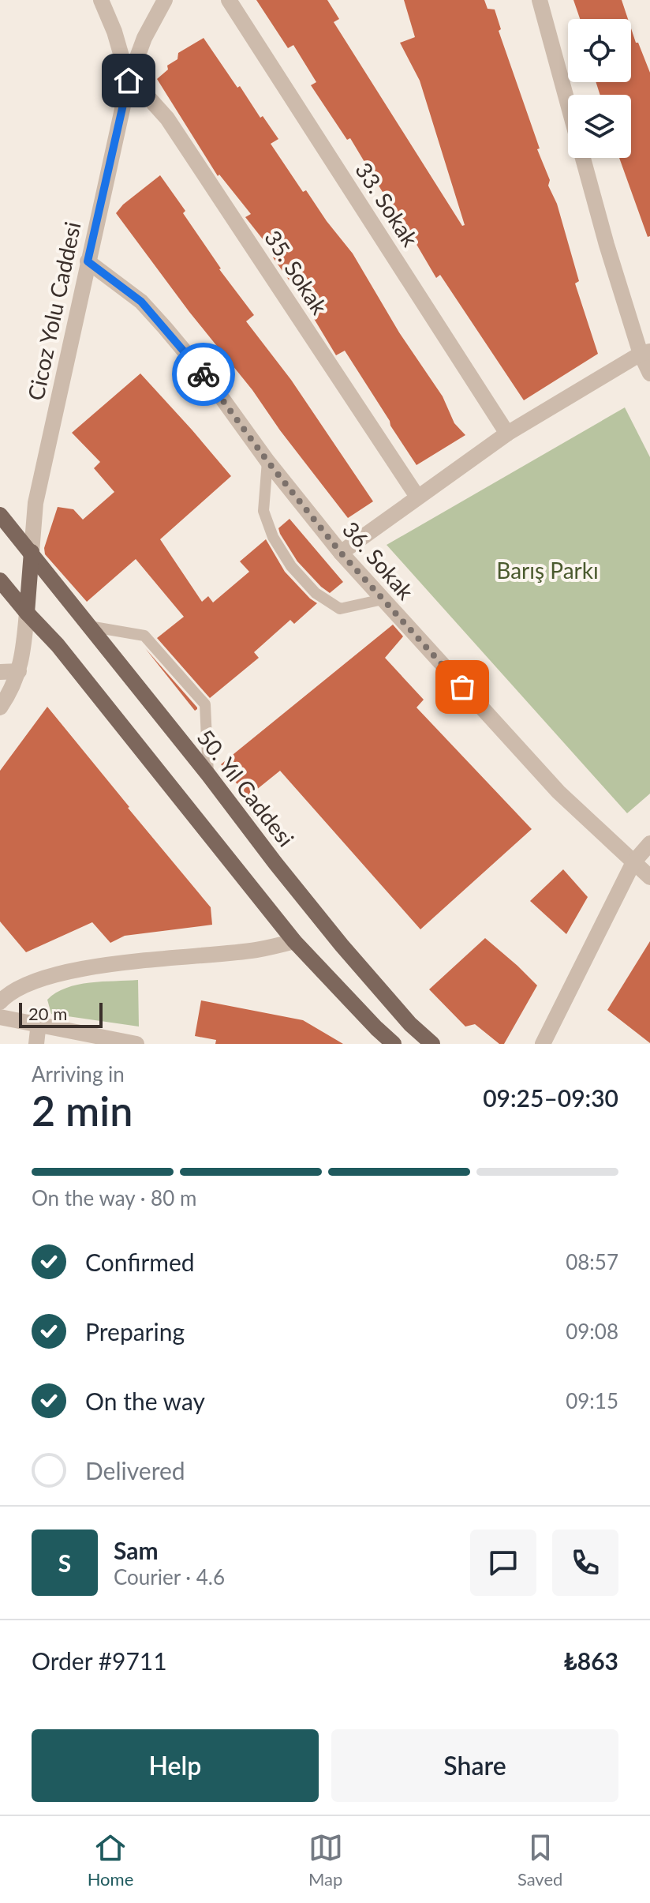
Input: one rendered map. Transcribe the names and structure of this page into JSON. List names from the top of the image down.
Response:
{
  "streets": {
    "main road": ["50. Yıl Caddesi"],
    "street": [
      "33. Sokak",
      "35. Sokak",
      "Cicoz Yolu Caddesi",
      "36. Sokak"
    ]
  },
  "crossings": [
    ["35. Sokak", "Cicoz Yolu Caddesi"],
    ["Cicoz Yolu Caddesi", "36. Sokak"],
    ["Cicoz Yolu Caddesi", "50. Yıl Caddesi"]
  ],
  "parks": ["Barış Parkı"],
  "scale_bar": "20 m",
  "page": {
    "scale": "20 m",
    "heading": ["2 min", "Arriving in", "09:25–09:30"],
    "panel": [
      "Sam",
      "Courier · 4.6",
      "Order #9711",
      "₺863"
    ],
    "bar": "On the way · 80 m",
    "list": [
      ["Confirmed", "08:57"],
      ["Preparing", "09:08"],
      ["On the way", "09:15"],
      "Delivered"
    ],
    "round": "S",
    "buttons": ["Help", "Share"],
    "tabs": ["Home", "Map", "Saved"]
  }
}
